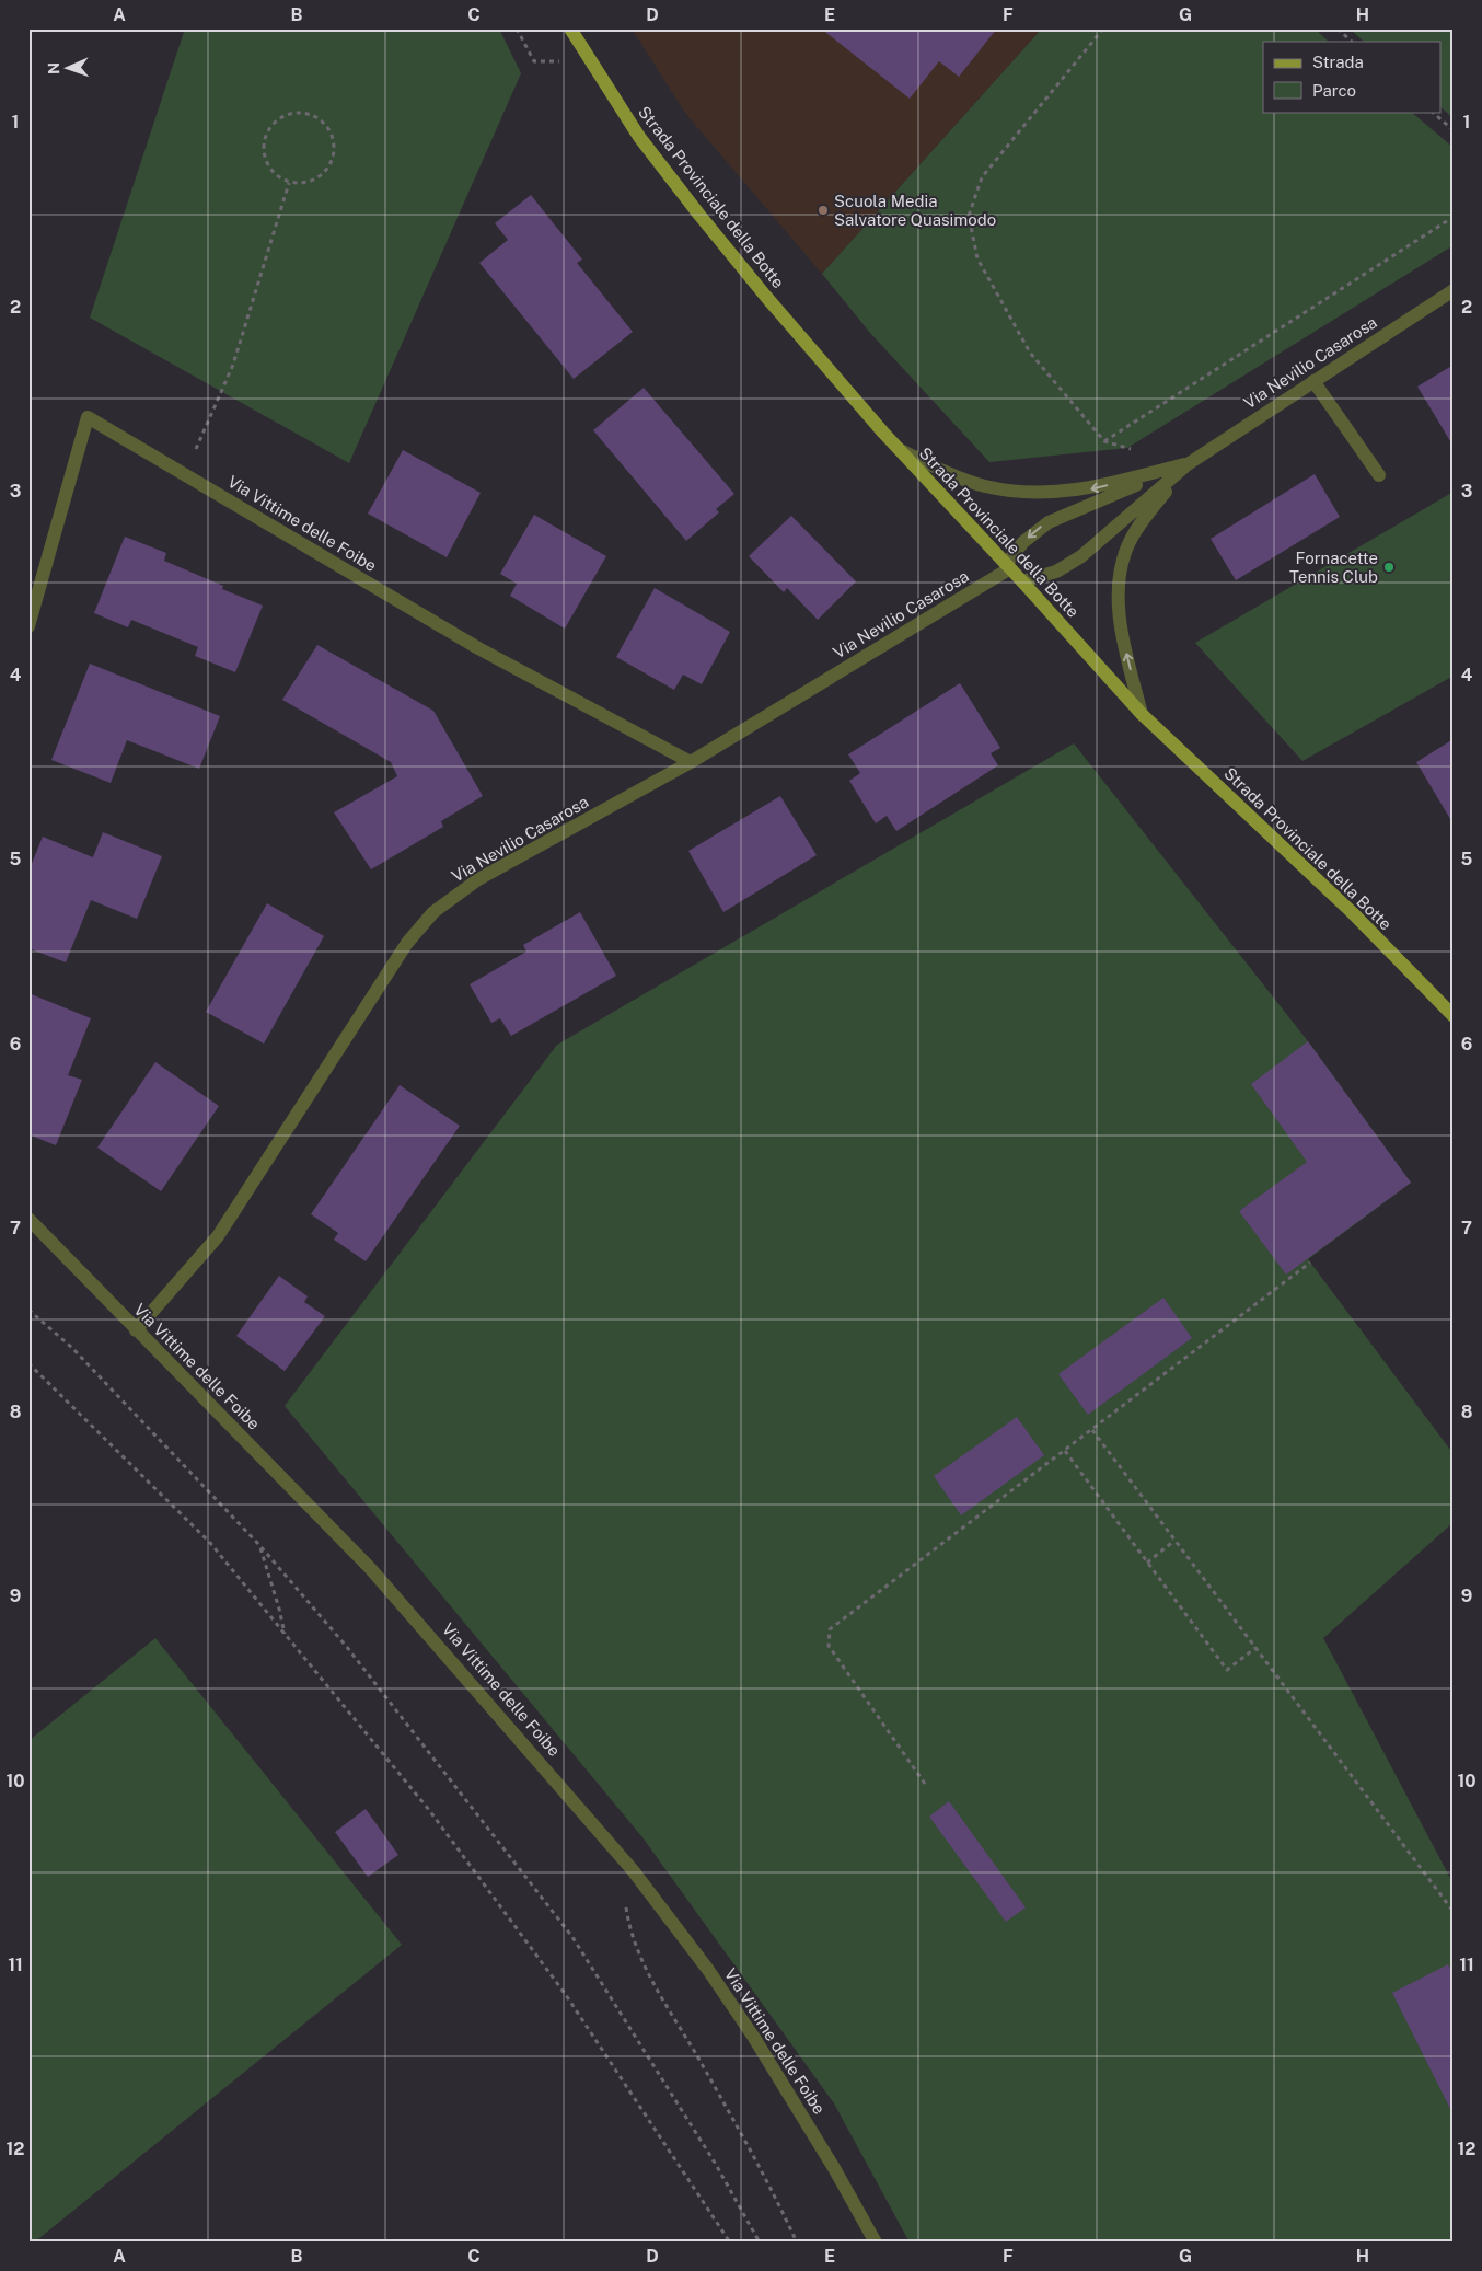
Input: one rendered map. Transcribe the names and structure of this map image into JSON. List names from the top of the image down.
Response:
{
  "streets": {
    "main road": ["Strada Provinciale della Botte"],
    "street": ["Via Nevilio Casarosa", "Via Vittime delle Foibe"]
  },
  "crossings": [
    ["Strada Provinciale della Botte", "Via Nevilio Casarosa"],
    ["Via Nevilio Casarosa", "Via Vittime delle Foibe"]
  ],
  "places": ["Scuola Media Salvatore Quasimodo", "Fornacette Tennis Club"],
  "legend": ["Strada", "Parco"],
  "north": "left",
  "grid": {
    "columns": [
      "A",
      "B",
      "C",
      "D",
      "E",
      "F",
      "G",
      "H"
    ],
    "rows": [
      "1",
      "2",
      "3",
      "4",
      "5",
      "6",
      "7",
      "8",
      "9",
      "10",
      "11",
      "12"
    ]
  }
}
